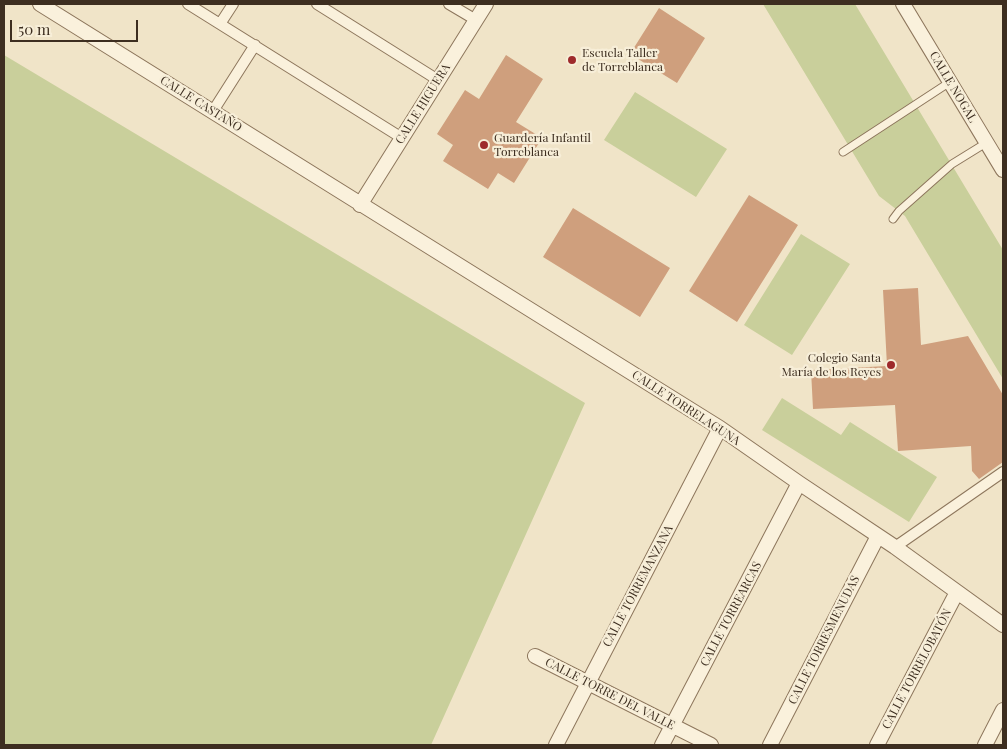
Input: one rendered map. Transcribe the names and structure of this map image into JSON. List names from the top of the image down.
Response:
{
  "streets": {
    "street": [
      "CALLE NOGAL",
      "CALLE CASTAÑO",
      "CALLE HIGUERA",
      "CALLE TORRELAGUNA",
      "CALLE TORREMANZANA",
      "CALLE TORREARCAS",
      "CALLE TORRESMENUDAS",
      "CALLE TORRELOBATÓN",
      "CALLE TORRE DEL VALLE"
    ]
  },
  "crossings": [
    ["CALLE CASTAÑO", "CALLE HIGUERA"],
    ["CALLE CASTAÑO", "CALLE TORRELAGUNA"],
    ["CALLE HIGUERA", "CALLE TORRELAGUNA"],
    ["CALLE TORRELAGUNA", "CALLE TORREMANZANA"],
    ["CALLE TORRELAGUNA", "CALLE TORREARCAS"],
    ["CALLE TORRELAGUNA", "CALLE TORRESMENUDAS"],
    ["CALLE TORRELAGUNA", "CALLE TORRELOBATÓN"],
    ["CALLE TORREMANZANA", "CALLE TORRE DEL VALLE"],
    ["CALLE TORREARCAS", "CALLE TORRE DEL VALLE"]
  ],
  "places": ["Escuela Taller de Torreblanca", "Guardería Infantil Torreblanca", "Colegio Santa María de los Reyes"],
  "scale_bar": "50 m"
}
